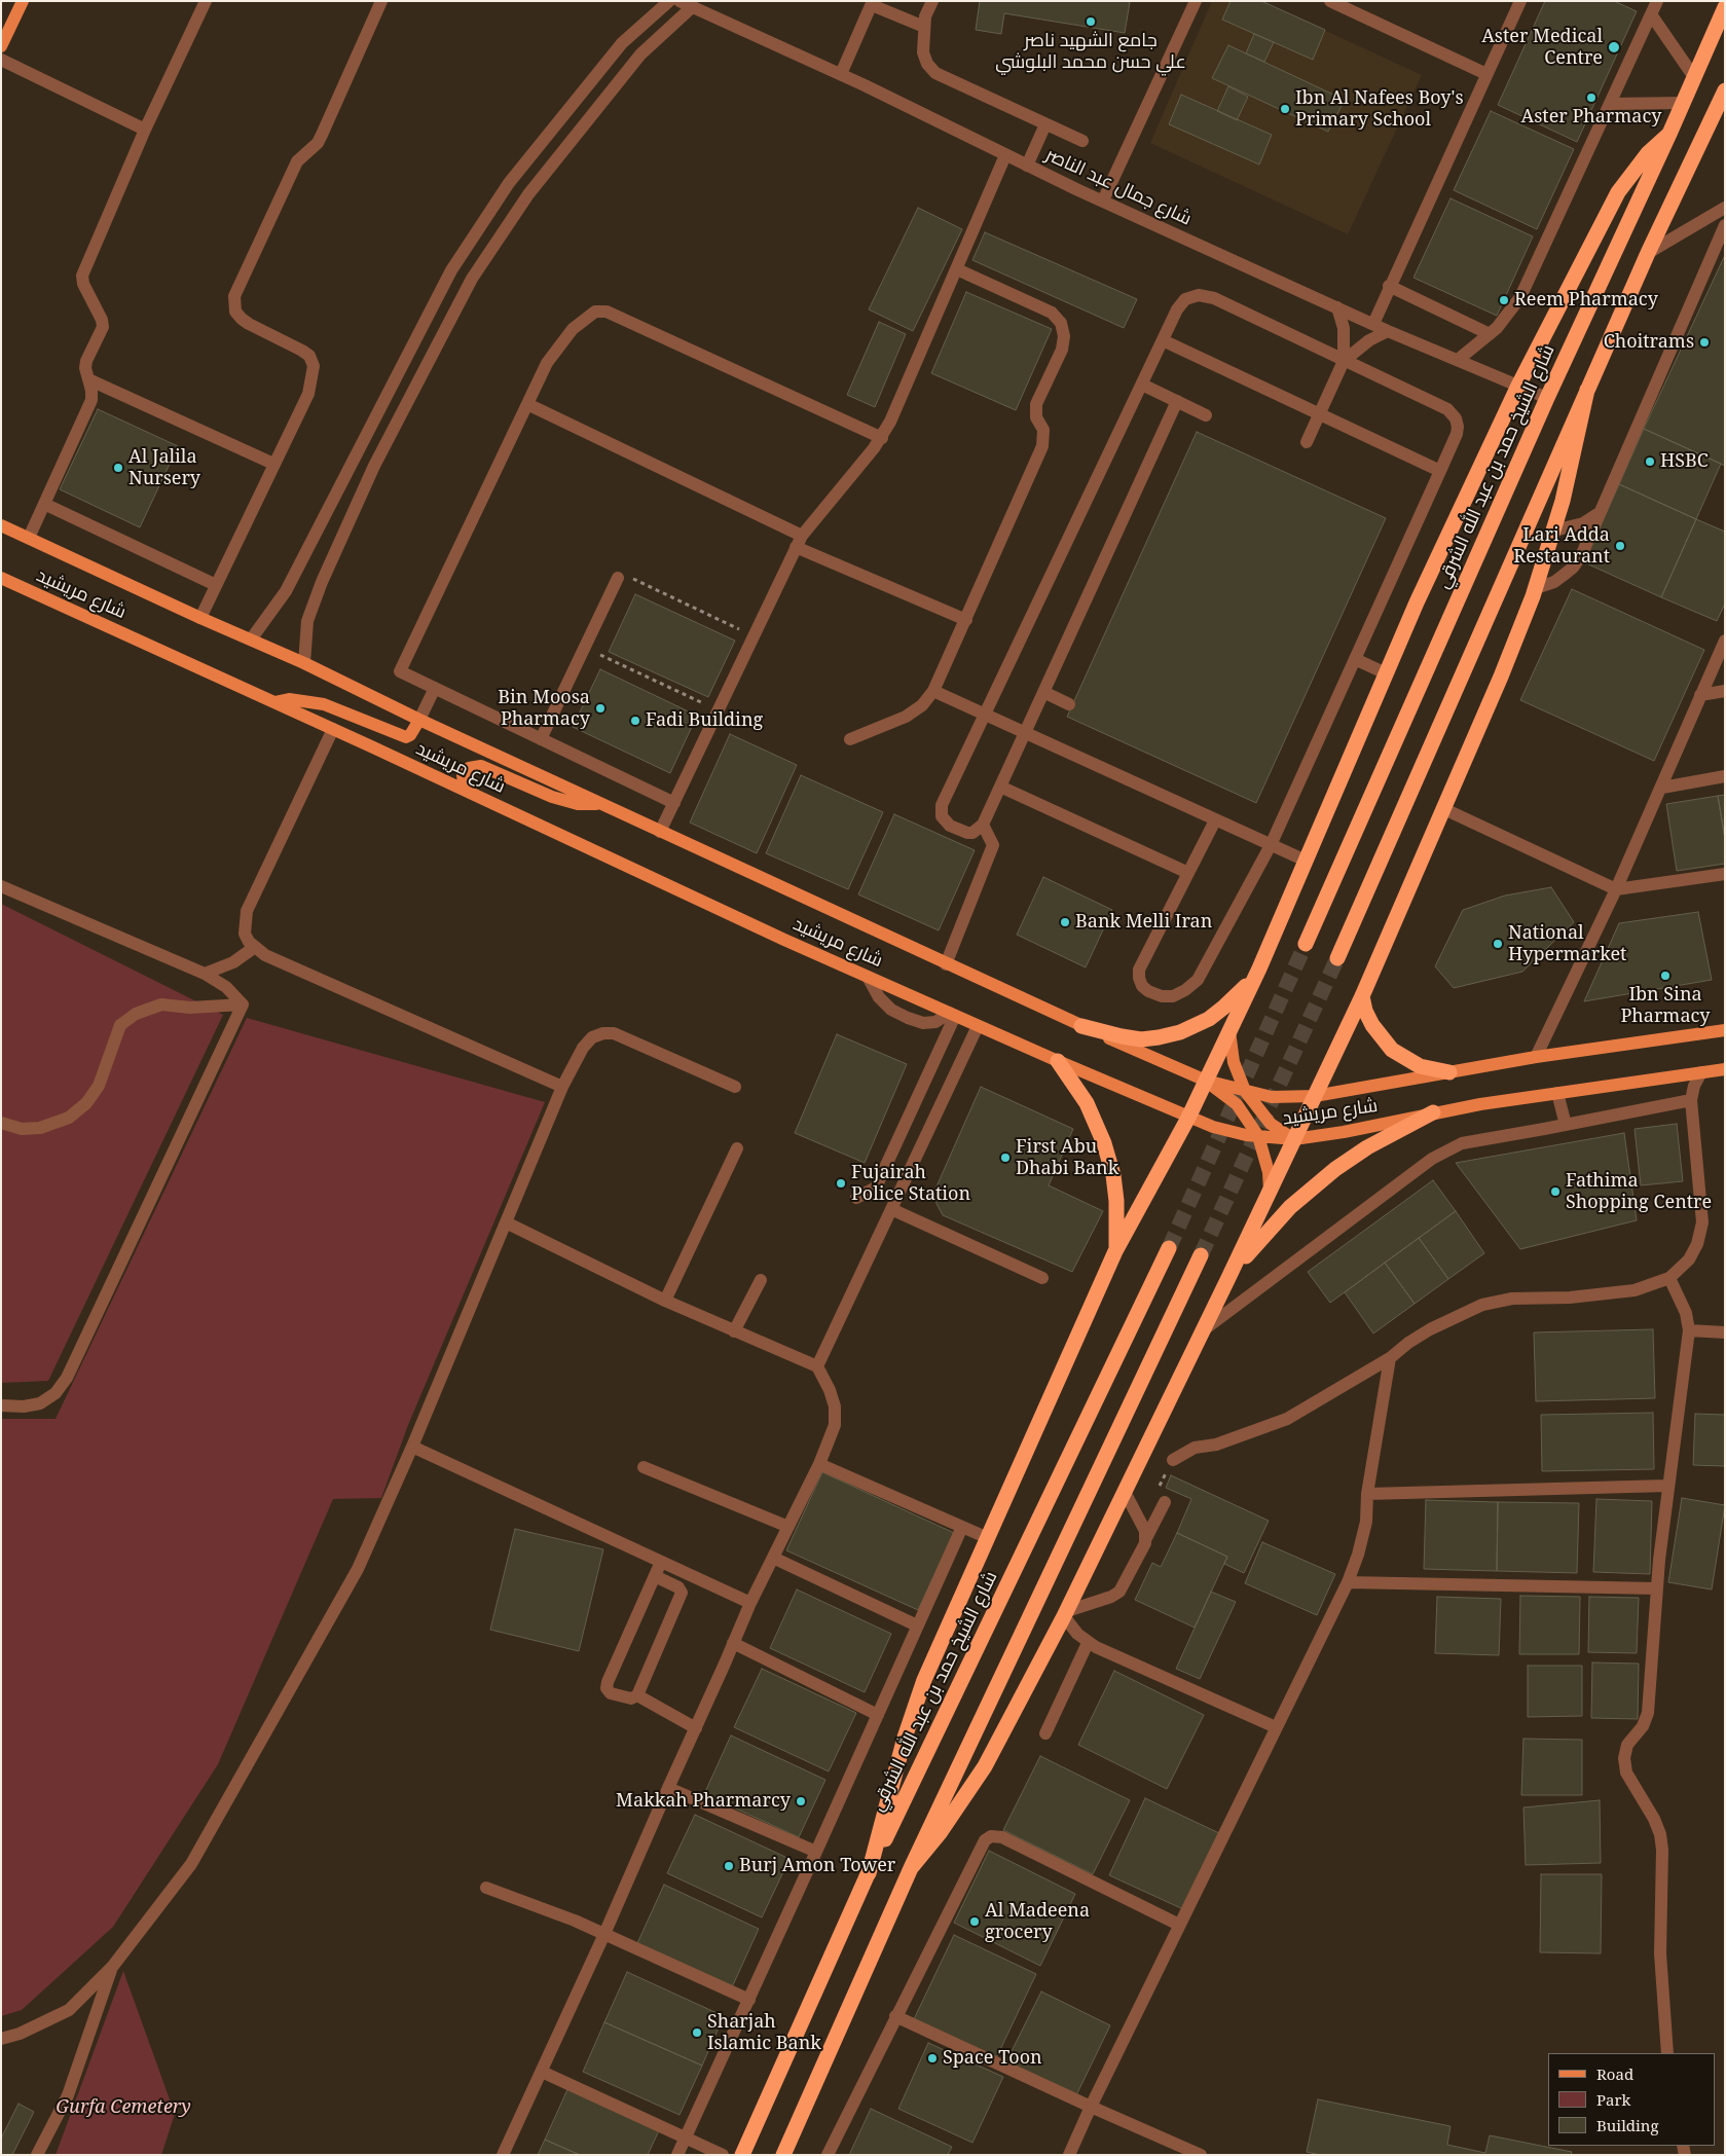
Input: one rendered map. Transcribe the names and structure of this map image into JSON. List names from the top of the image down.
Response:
{
  "streets": {
    "highway": ["شارع الشيخ حمد بن عبد الله الشرقي"],
    "main road": ["شارع مريشيد"],
    "street": ["شارع جمال عبد الناصر"]
  },
  "crossings": [
    ["شارع جمال عبد الناصر", "شارع الشيخ حمد بن عبد الله الشرقي"]
  ],
  "parks": ["Gurfa Cemetery"],
  "places": [
    "جامع الشهيد ناصر علي حسن محمد البلوشي",
    "Aster Medical Centre",
    "Aster Pharmacy",
    "Ibn Al Nafees Boy's Primary School",
    "Reem Pharmacy",
    "Choitrams",
    "HSBC",
    "Al Jalila Nursery",
    "Lari Adda Restaurant",
    "Bin Moosa Pharmacy",
    "Fadi Building",
    "Bank Melli Iran",
    "National Hypermarket",
    "Ibn Sina Pharmacy",
    "First Abu Dhabi Bank",
    "Fujairah Police Station",
    "Fathima Shopping Centre",
    "Makkah Pharmarcy",
    "Burj Amon Tower",
    "Al Madeena grocery",
    "Sharjah Islamic Bank",
    "Space Toon"
  ],
  "legend": ["Road", "Park", "Building"]
}
